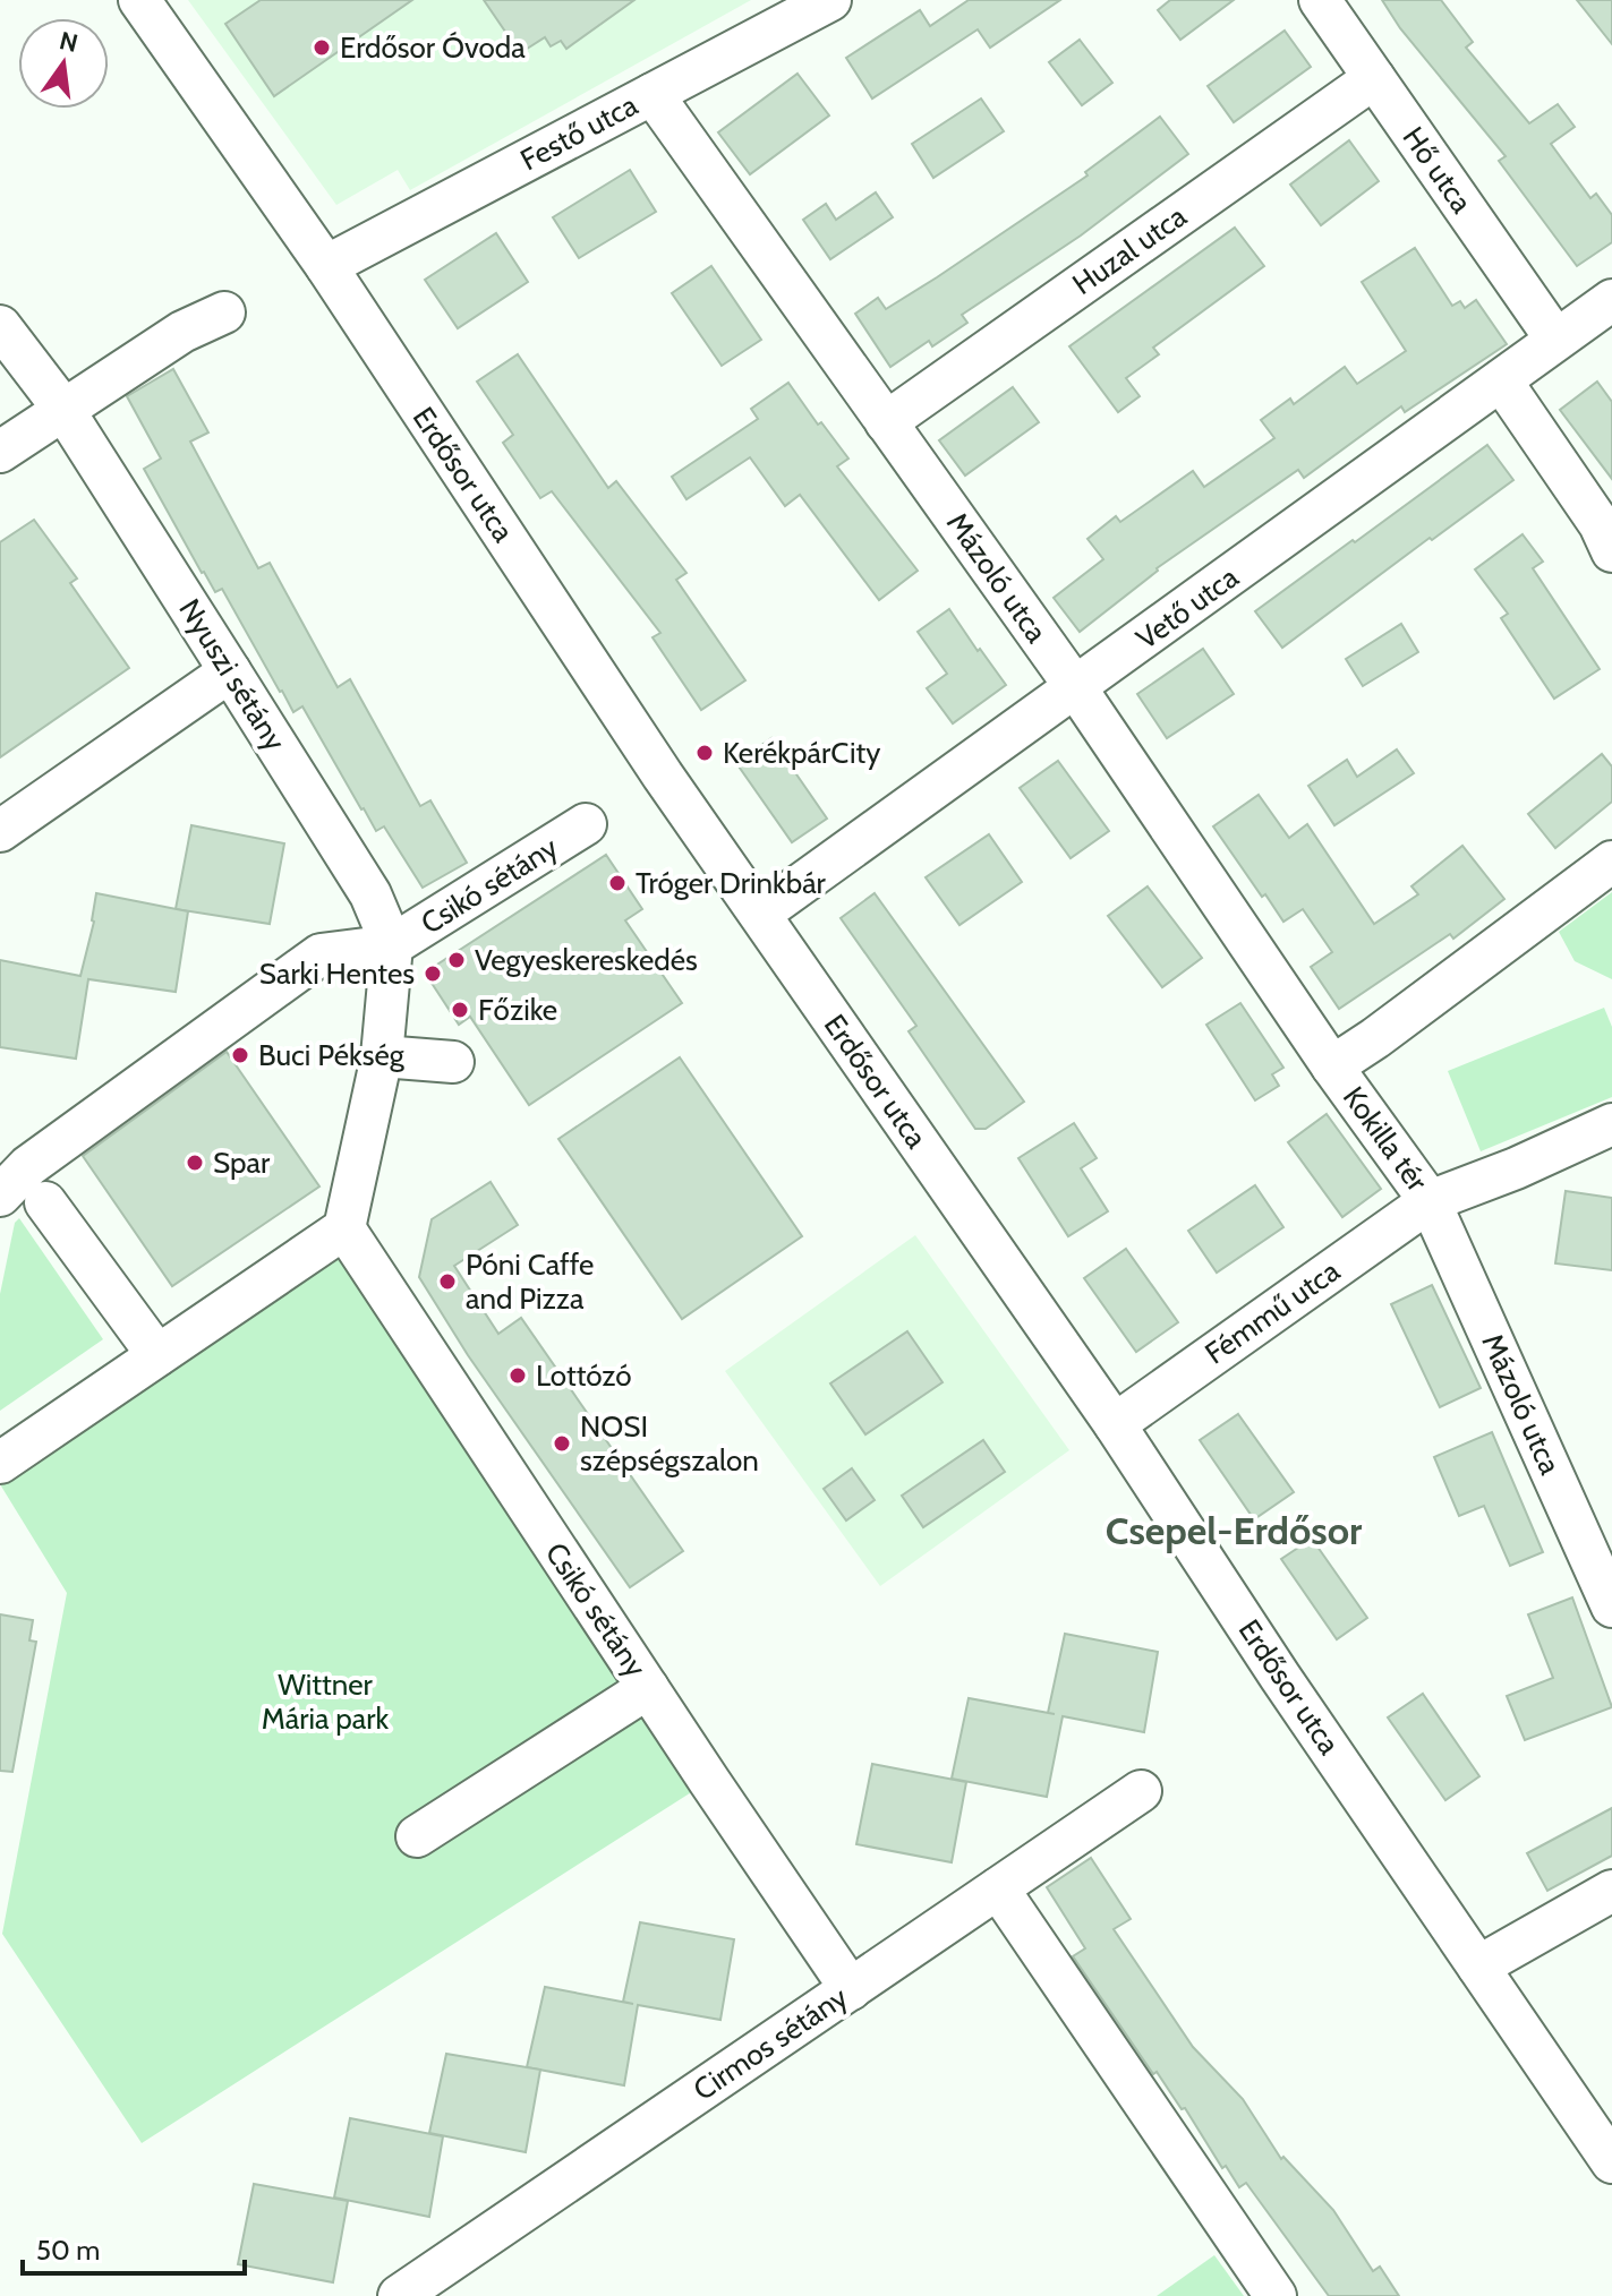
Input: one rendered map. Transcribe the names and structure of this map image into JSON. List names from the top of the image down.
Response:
{
  "streets": {
    "street": [
      "Festő utca",
      "Hő utca",
      "Huzal utca",
      "Erdősor utca",
      "Mázoló utca",
      "Vető utca",
      "Nyuszi sétány",
      "Csikó sétány",
      "Kokilla tér",
      "Fémmű utca",
      "Cirmos sétány"
    ]
  },
  "crossings": [
    ["Festő utca", "Erdősor utca"],
    ["Festő utca", "Mázoló utca"],
    ["Hő utca", "Huzal utca"],
    ["Hő utca", "Vető utca"],
    ["Huzal utca", "Mázoló utca"],
    ["Erdősor utca", "Vető utca"],
    ["Erdősor utca", "Fémmű utca"],
    ["Mázoló utca", "Vető utca"],
    ["Mázoló utca", "Kokilla tér"],
    ["Mázoló utca", "Fémmű utca"],
    ["Nyuszi sétány", "Csikó sétány"],
    ["Csikó sétány", "Cirmos sétány"],
    ["Kokilla tér", "Fémmű utca"]
  ],
  "districts": ["Csepel-Erdősor"],
  "parks": ["Wittner Mária park"],
  "places": [
    "Erdősor Óvoda",
    "KerékpárCity",
    "Tróger Drinkbár",
    "Vegyeskereskedés",
    "Sarki Hentes",
    "Főzike",
    "Buci Pékség",
    "Spar",
    "Póni Caffe and Pizza",
    "Lottózó",
    "NOSI szépségszalon"
  ],
  "scale_bar": "50 m",
  "north": "top"
}
